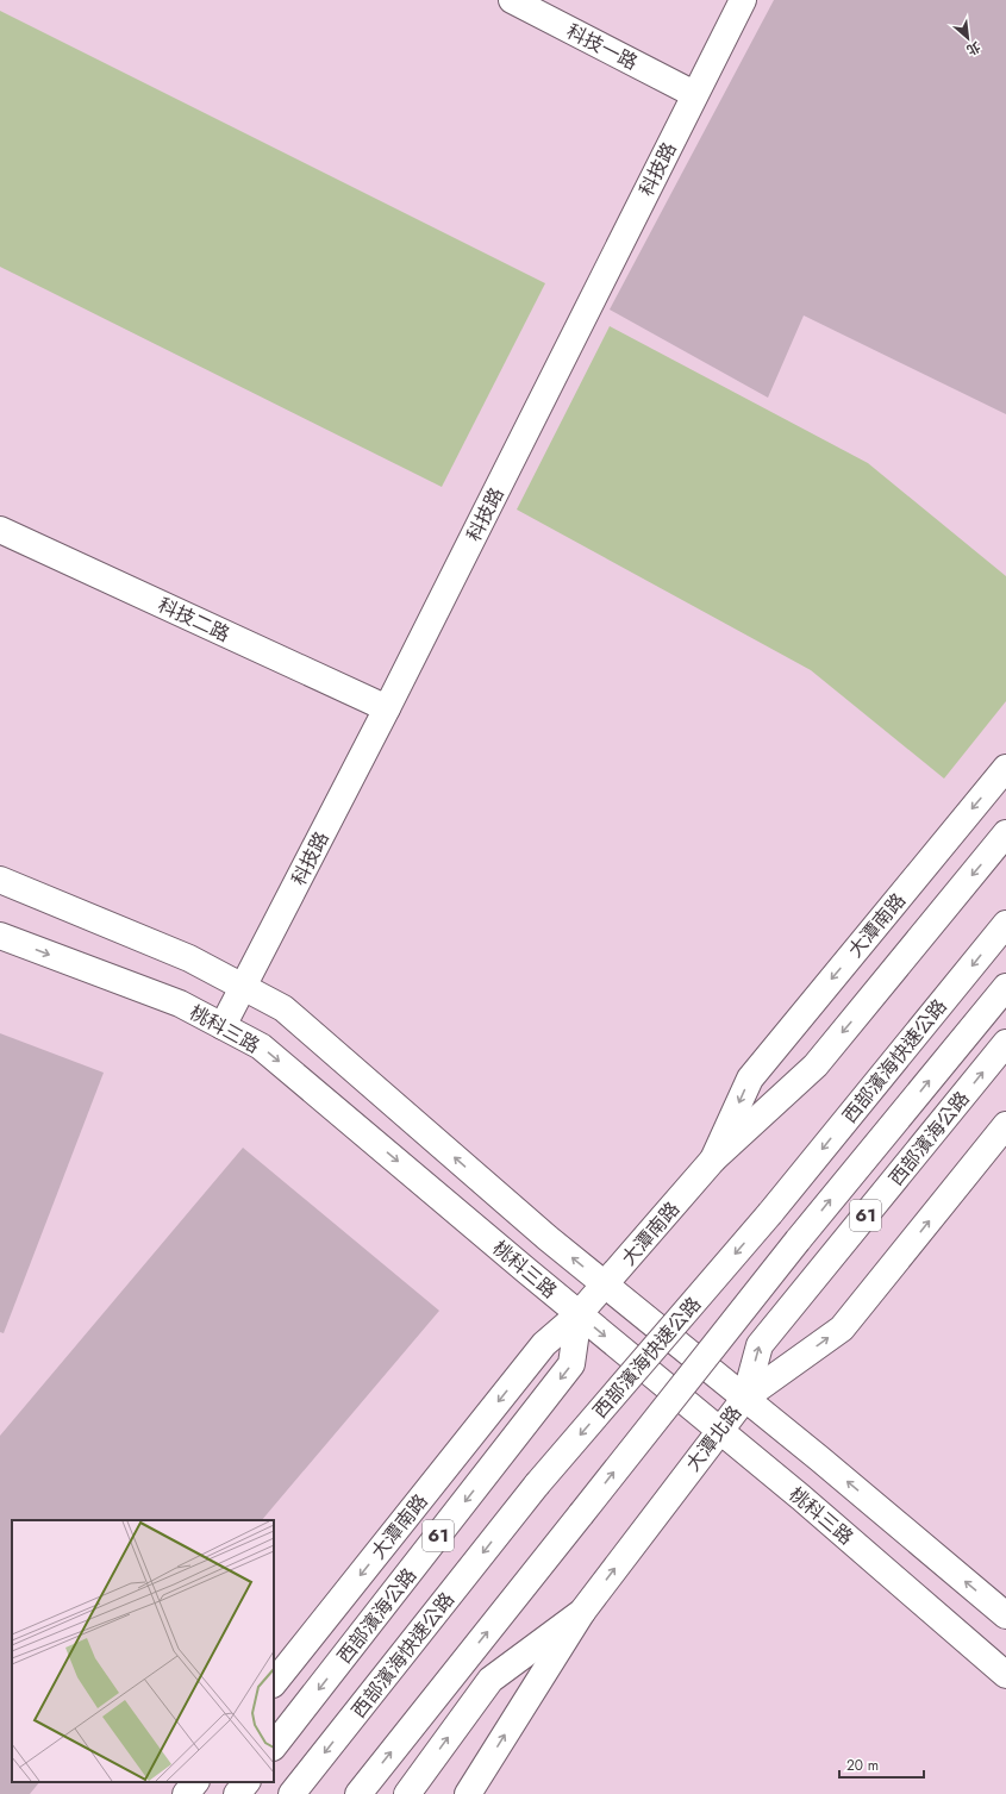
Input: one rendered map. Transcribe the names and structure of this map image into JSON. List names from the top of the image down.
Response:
{
  "streets": {
    "main road": [
      "科技一路",
      "科技路",
      "科技二路",
      "大潭南路",
      "桃科三路",
      "西部濱海快速公路",
      "西部濱海公路",
      "61",
      "大潭北路"
    ]
  },
  "crossings": [
    ["科技一路", "科技路"],
    ["科技路", "科技二路"],
    ["科技路", "桃科三路"],
    ["大潭南路", "桃科三路"],
    ["大潭南路", "西部濱海公路"],
    ["桃科三路", "西部濱海公路"],
    ["桃科三路", "大潭北路"],
    ["西部濱海公路", "大潭北路"],
    ["61", "大潭北路"]
  ],
  "scale_bar": "20 m",
  "north": "bottom right"
}
